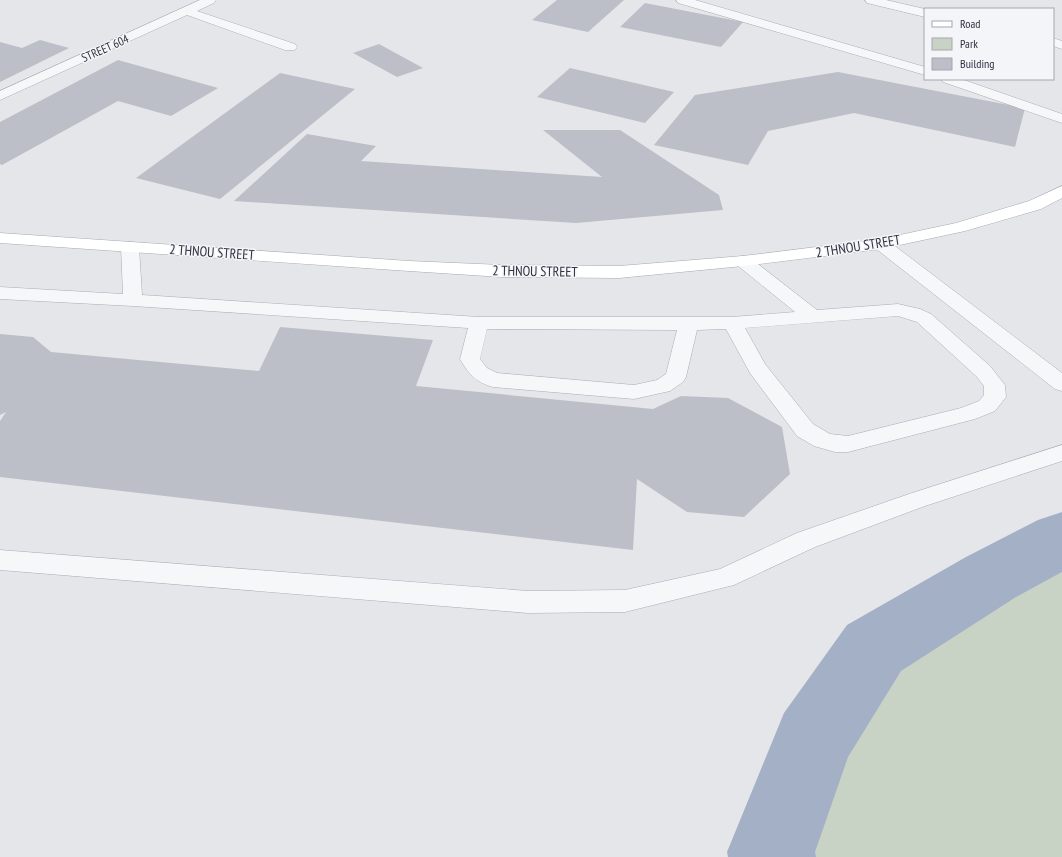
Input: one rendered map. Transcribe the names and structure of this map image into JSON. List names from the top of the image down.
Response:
{
  "streets": {
    "main road": ["2 THNOU STREET"],
    "street": ["STREET 604"]
  },
  "legend": ["Road", "Park", "Building"]
}
